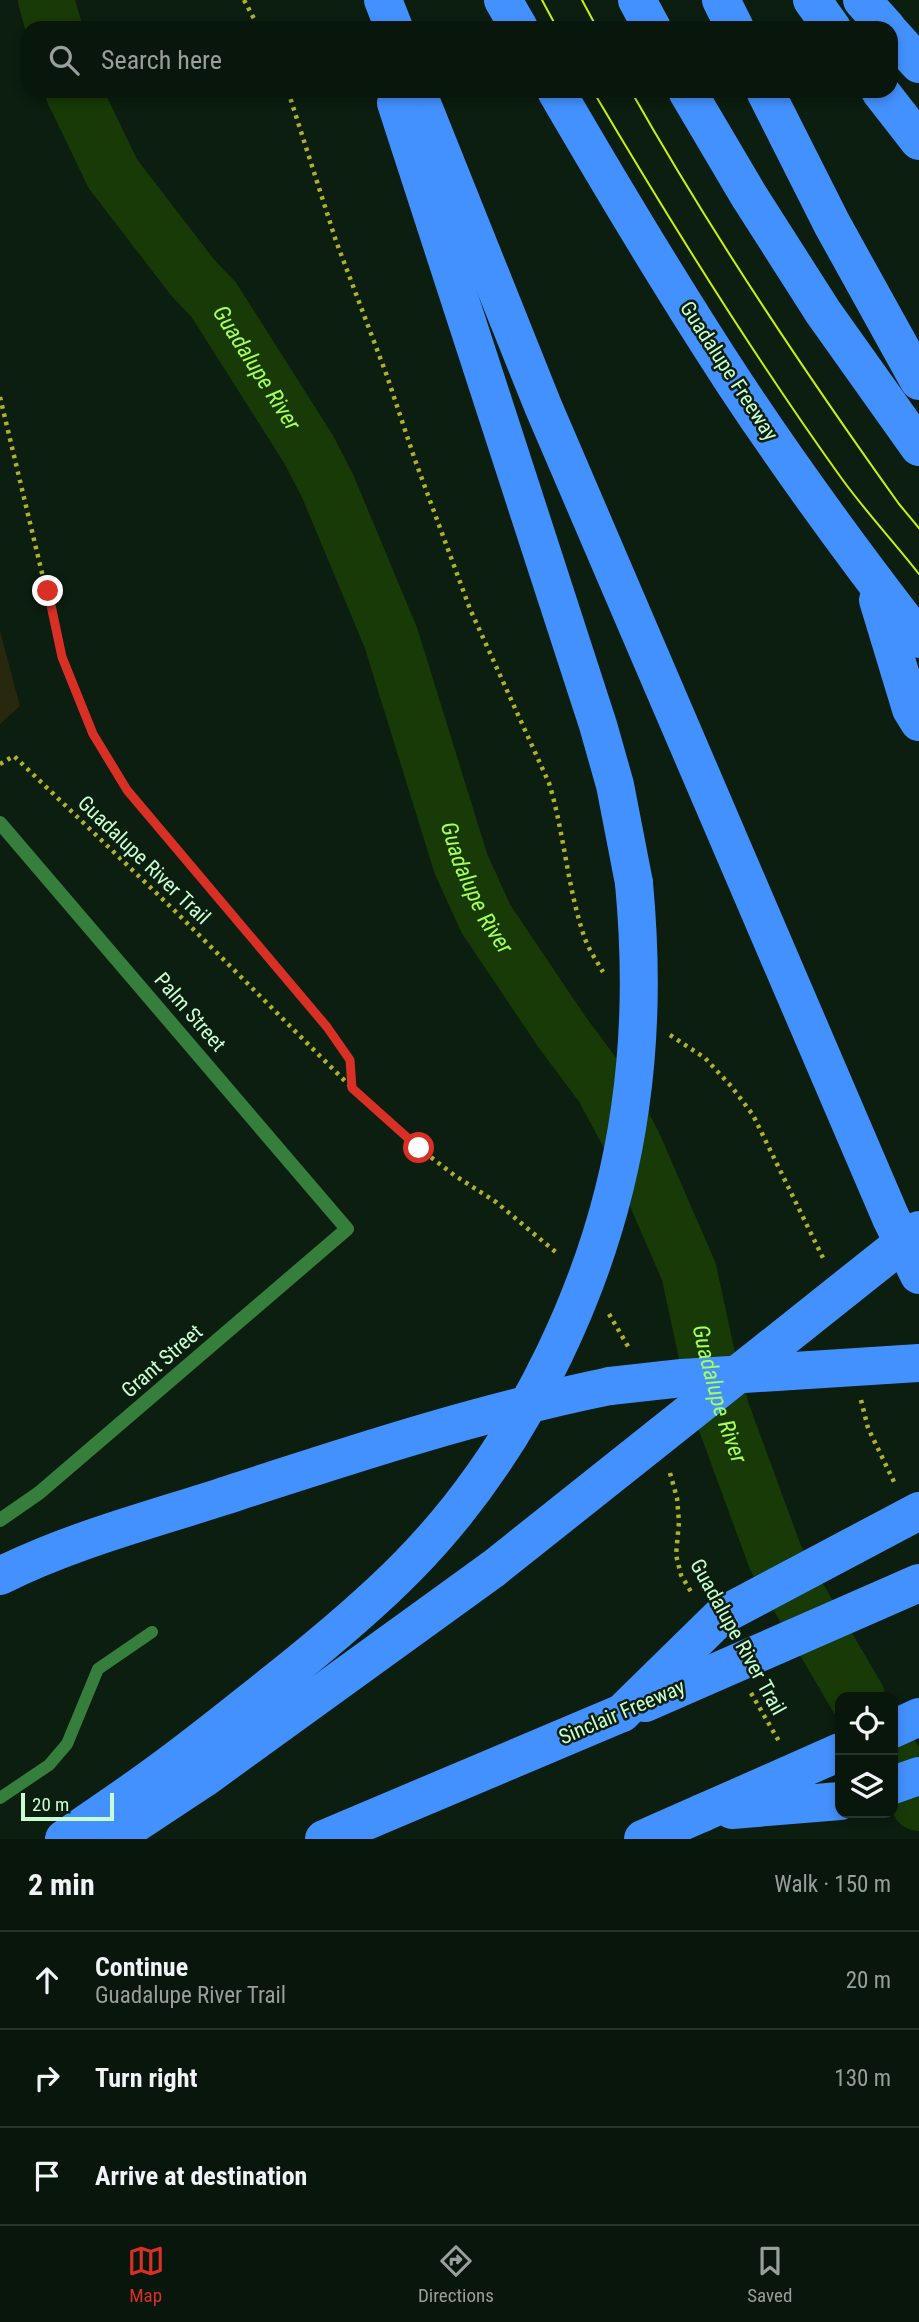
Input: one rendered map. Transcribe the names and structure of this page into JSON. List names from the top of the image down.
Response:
{
  "streets": {
    "highway": ["Guadalupe Freeway", "Sinclair Freeway"],
    "street": ["Palm Street", "Grant Street"],
    "path": ["Guadalupe River Trail"]
  },
  "crossings": [
    ["Palm Street", "Grant Street"]
  ],
  "water": ["Guadalupe River"],
  "scale_bar": "20 m",
  "page": {
    "search": "Search here",
    "scale": "20 m",
    "heading": ["2 min", "Walk · 150 m"],
    "list": [
      ["Continue", "Guadalupe River Trail", "20 m"],
      ["Turn right", "130 m"],
      "Arrive at destination"
    ],
    "nav": ["Map", "Directions", "Saved"]
  }
}
